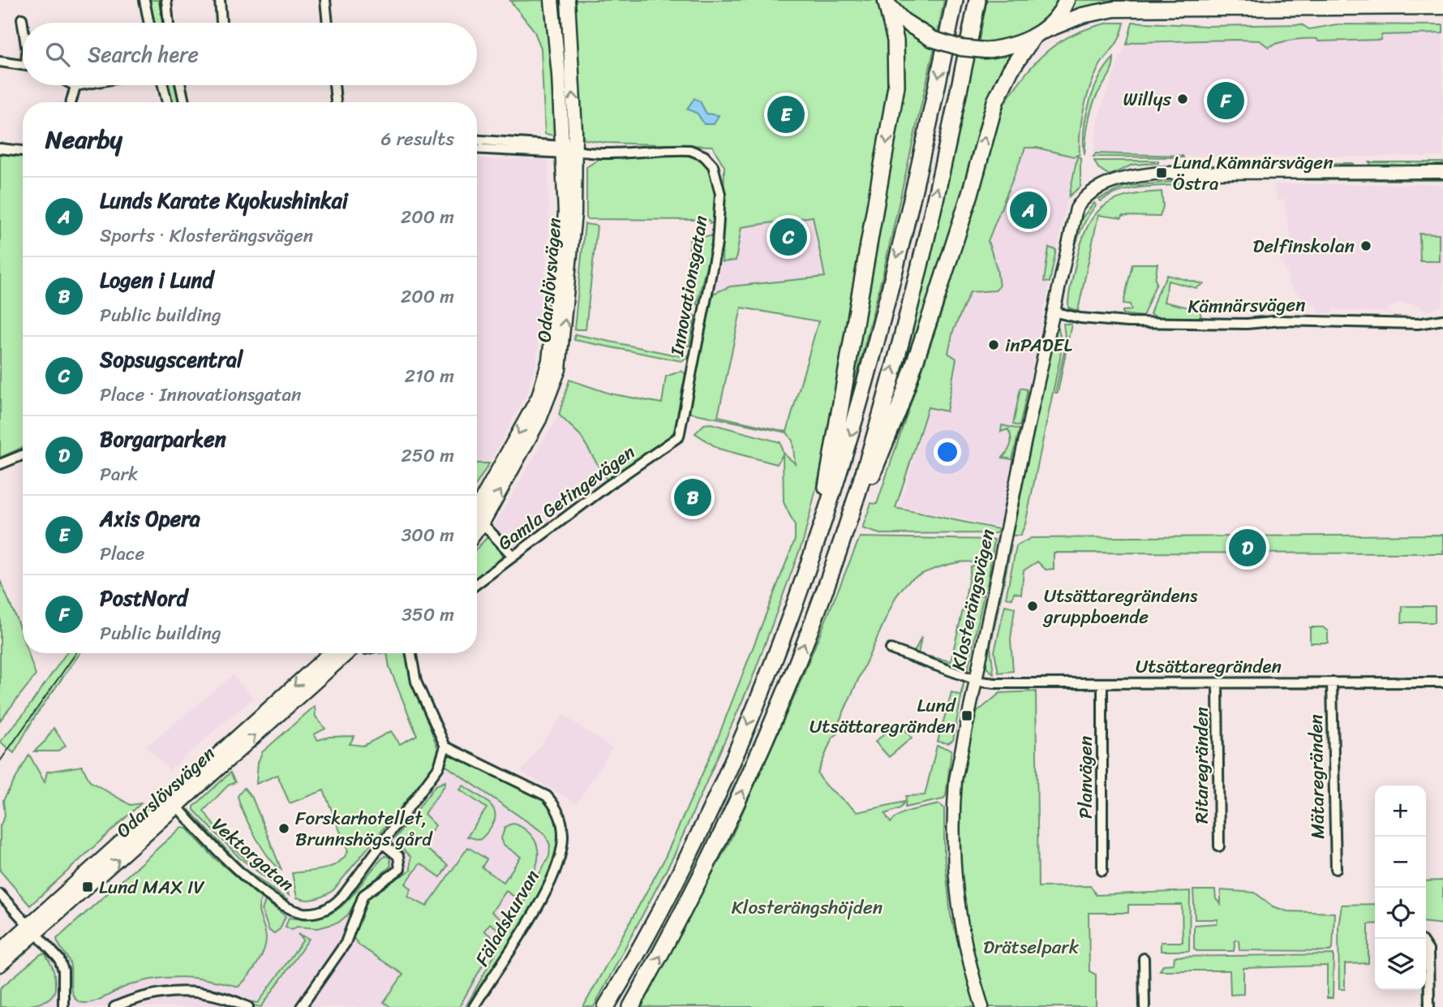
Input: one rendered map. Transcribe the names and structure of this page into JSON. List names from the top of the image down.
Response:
{
  "streets": {
    "main road": ["Odarslövsvägen"],
    "street": [
      "Innovationsgatan",
      "Kämnärsvägen",
      "Gamla Getingevägen",
      "Klosterängsvägen",
      "Utsättaregränden",
      "Ritaregränden",
      "Mätaregränden",
      "Planvägen",
      "Vektorgatan",
      "Fäladskurvan"
    ]
  },
  "crossings": [
    ["Odarslövsvägen", "Innovationsgatan"],
    ["Odarslövsvägen", "Vektorgatan"],
    ["Innovationsgatan", "Gamla Getingevägen"],
    ["Kämnärsvägen", "Klosterängsvägen"],
    ["Klosterängsvägen", "Utsättaregränden"],
    ["Utsättaregränden", "Ritaregränden"],
    ["Utsättaregränden", "Mätaregränden"],
    ["Utsättaregränden", "Planvägen"],
    ["Vektorgatan", "Fäladskurvan"]
  ],
  "parks": ["Klosterängshöjden", "Drätselpark"],
  "places": {
    "other": [
      "Willys",
      "Delfinskolan",
      "inPADEL",
      "Utsättaregrändens gruppboende",
      "Forskarhotellet, Brunnshögs gård"
    ],
    "transit": ["Lund Kämnärsvägen Östra", "Lund Utsättaregränden", "Lund MAX IV"]
  },
  "page": {
    "search": "Search here",
    "pins": [
      "F",
      "E",
      "A",
      "C",
      "B",
      "D"
    ],
    "heading": ["Nearby", "6 results"],
    "list": [
      {
        "mark": "A",
        "name": "Lunds Karate Kyokushinkai",
        "note": "Sports · Klosterängsvägen",
        "value": "200 m"
      },
      {
        "mark": "B",
        "name": "Logen i Lund",
        "note": "Public building",
        "value": "200 m"
      },
      {
        "mark": "C",
        "name": "Sopsugscentral",
        "note": "Place · Innovationsgatan",
        "value": "210 m"
      },
      {
        "mark": "D",
        "name": "Borgarparken",
        "note": "Park",
        "value": "250 m"
      },
      {
        "mark": "E",
        "name": "Axis Opera",
        "note": "Place",
        "value": "300 m"
      },
      {
        "mark": "F",
        "name": "PostNord",
        "note": "Public building",
        "value": "350 m"
      }
    ],
    "map_buttons": ["+", "−"]
  }
}
